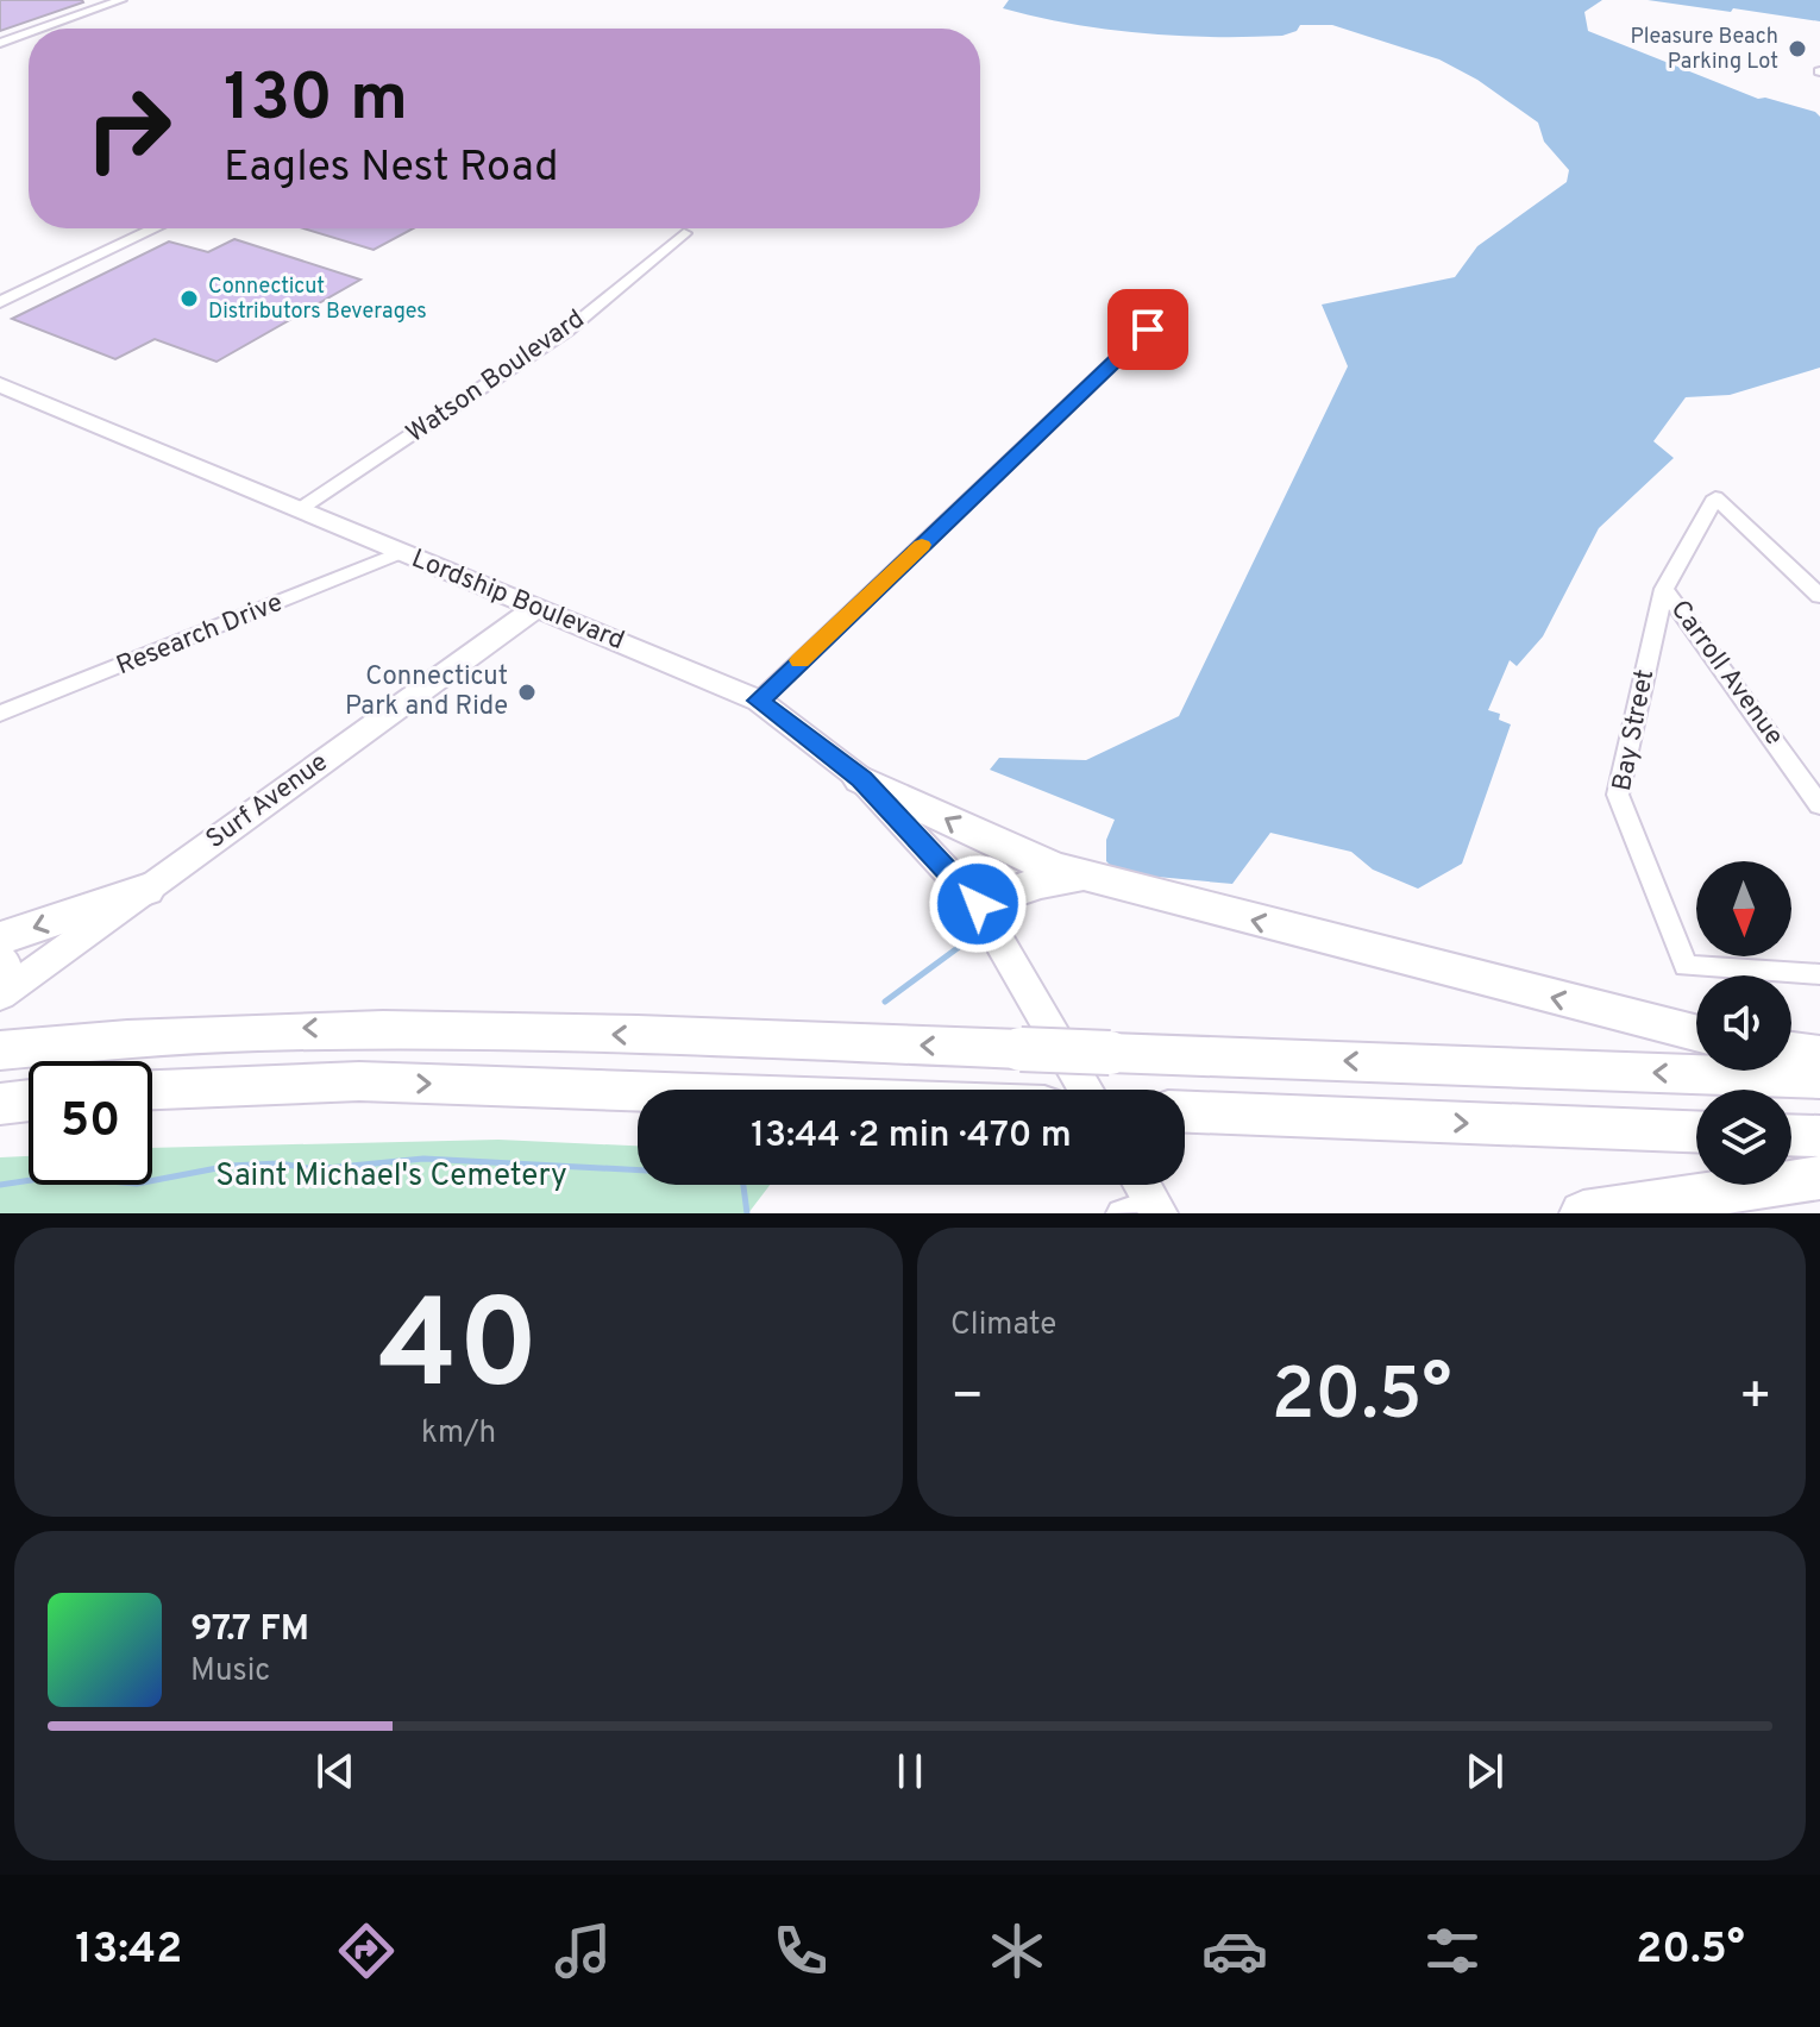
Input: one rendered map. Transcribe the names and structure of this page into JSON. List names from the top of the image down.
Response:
{
  "streets": {
    "main road": ["Lordship Boulevard", "Surf Avenue"],
    "street": [
      "Watson Boulevard",
      "Research Drive",
      "Carroll Avenue",
      "Bay Street"
    ]
  },
  "crossings": [
    ["Watson Boulevard", "Lordship Boulevard"],
    ["Lordship Boulevard", "Research Drive"],
    ["Lordship Boulevard", "Surf Avenue"],
    ["Carroll Avenue", "Bay Street"]
  ],
  "parks": ["Saint Michael's Cemetery"],
  "places": ["Pleasure Beach Parking Lot", "Connecticut Distributors Beverages", "Connecticut Park and Ride"],
  "north": "bottom",
  "page": {
    "turn": ["130 m", "Eagles Nest Road"],
    "limit": "50",
    "trip": "13:44 · 2 min · 470 m",
    "tile": [
      ["40", "km/h"],
      "Climate"
    ],
    "heat": ["−", "20.5°", "+"],
    "song": ["97.7 FM", "Music"],
    "tabs": ["13:42", "20.5°"]
  }
}
